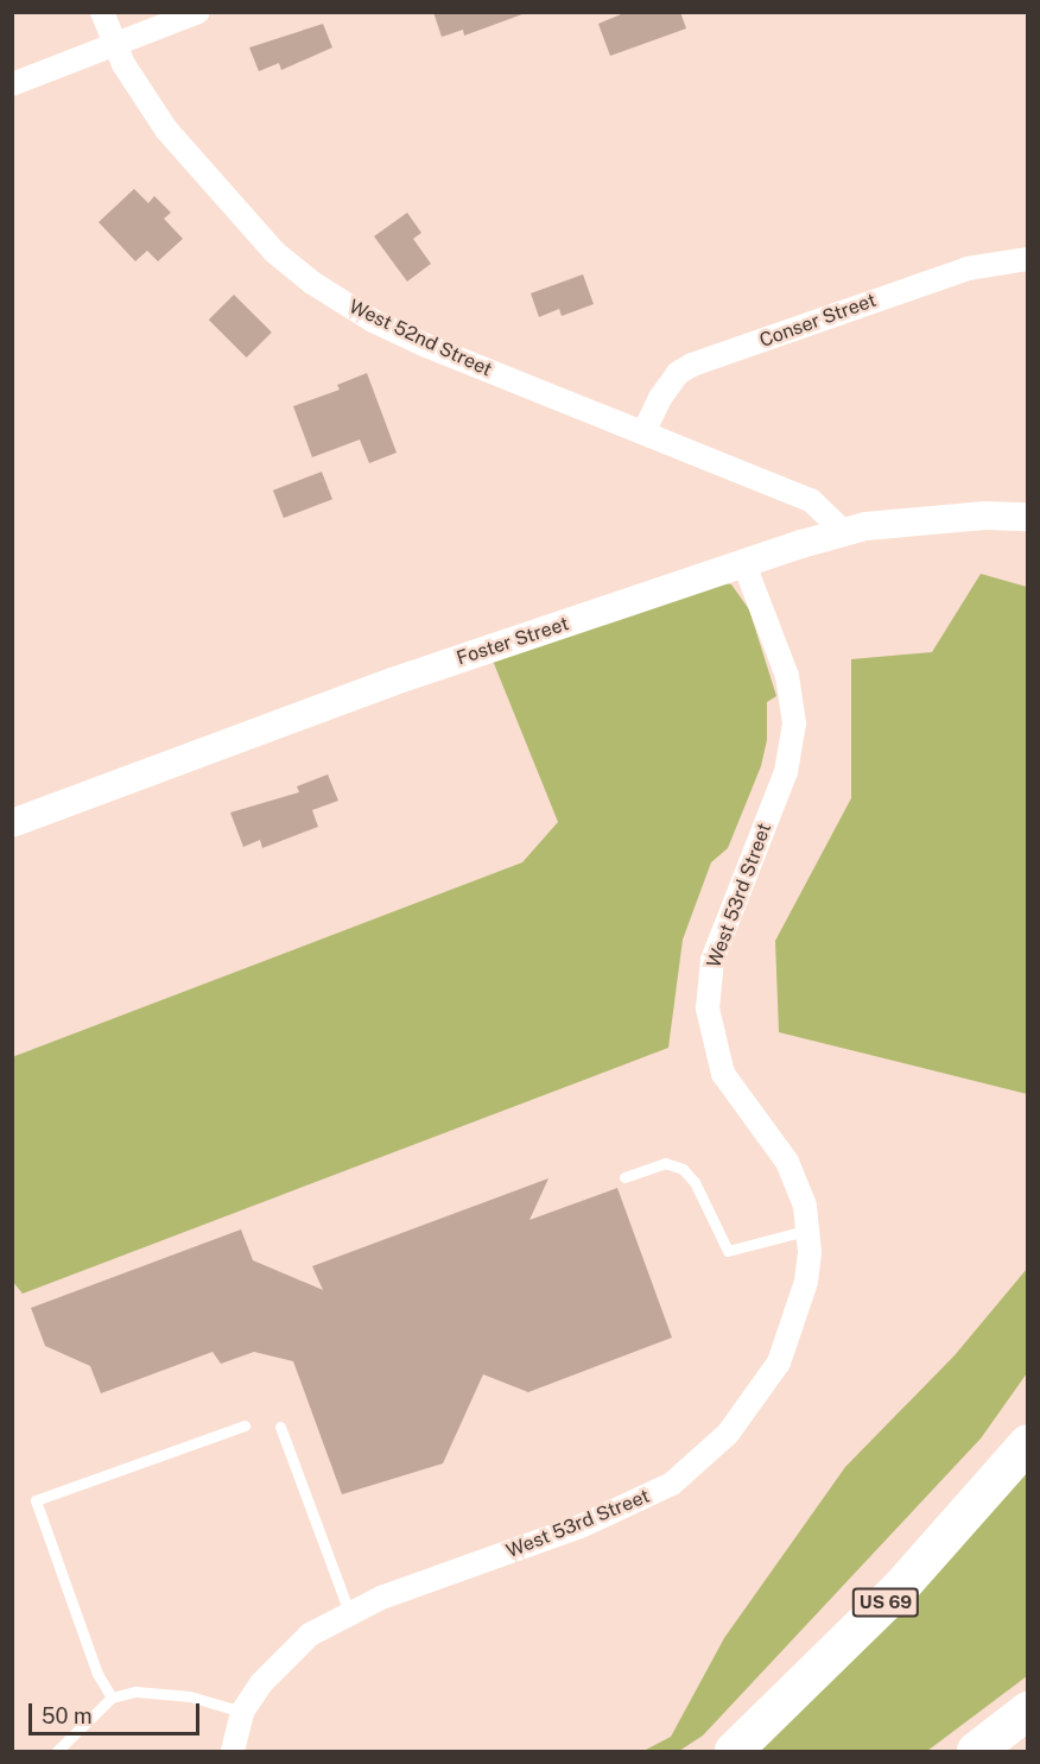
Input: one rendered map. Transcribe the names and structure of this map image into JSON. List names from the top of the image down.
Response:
{
  "streets": {
    "highway": ["US 69"],
    "street": [
      "Conser Street",
      "West 52nd Street",
      "Foster Street",
      "West 53rd Street"
    ]
  },
  "crossings": [
    ["Conser Street", "West 52nd Street"],
    ["West 52nd Street", "Foster Street"],
    ["Foster Street", "West 53rd Street"]
  ],
  "scale_bar": "50 m"
}
